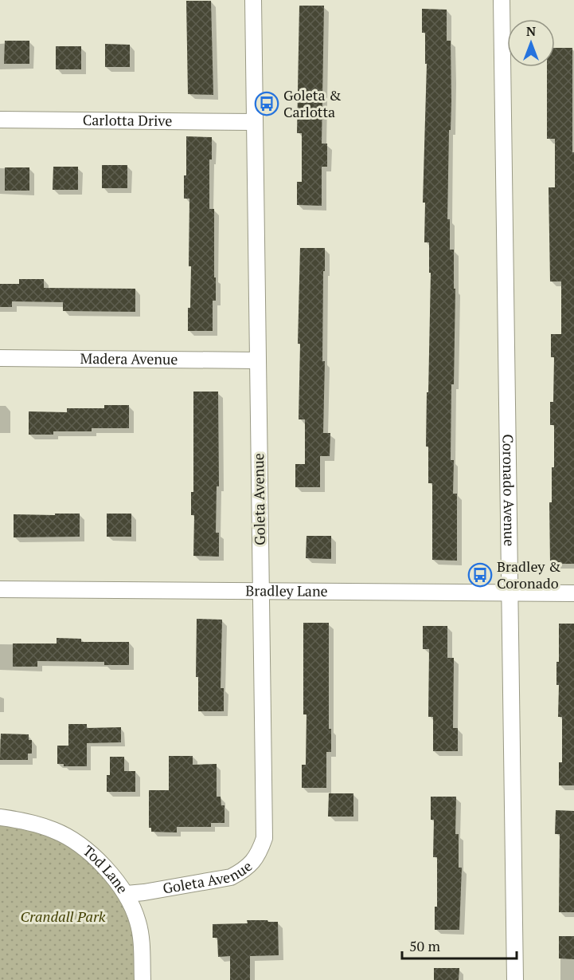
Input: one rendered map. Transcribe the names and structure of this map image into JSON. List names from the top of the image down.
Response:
{
  "streets": {
    "street": [
      "Carlotta Drive",
      "Madera Avenue",
      "Coronado Avenue",
      "Goleta Avenue",
      "Bradley Lane",
      "Tod Lane"
    ]
  },
  "crossings": [
    ["Carlotta Drive", "Goleta Avenue"],
    ["Madera Avenue", "Goleta Avenue"],
    ["Coronado Avenue", "Bradley Lane"],
    ["Goleta Avenue", "Bradley Lane"],
    ["Goleta Avenue", "Tod Lane"]
  ],
  "parks": ["Crandall Park"],
  "places": {
    "bus stop": ["Goleta & Carlotta", "Bradley & Coronado"]
  },
  "scale_bar": "50 m",
  "north": "top"
}
